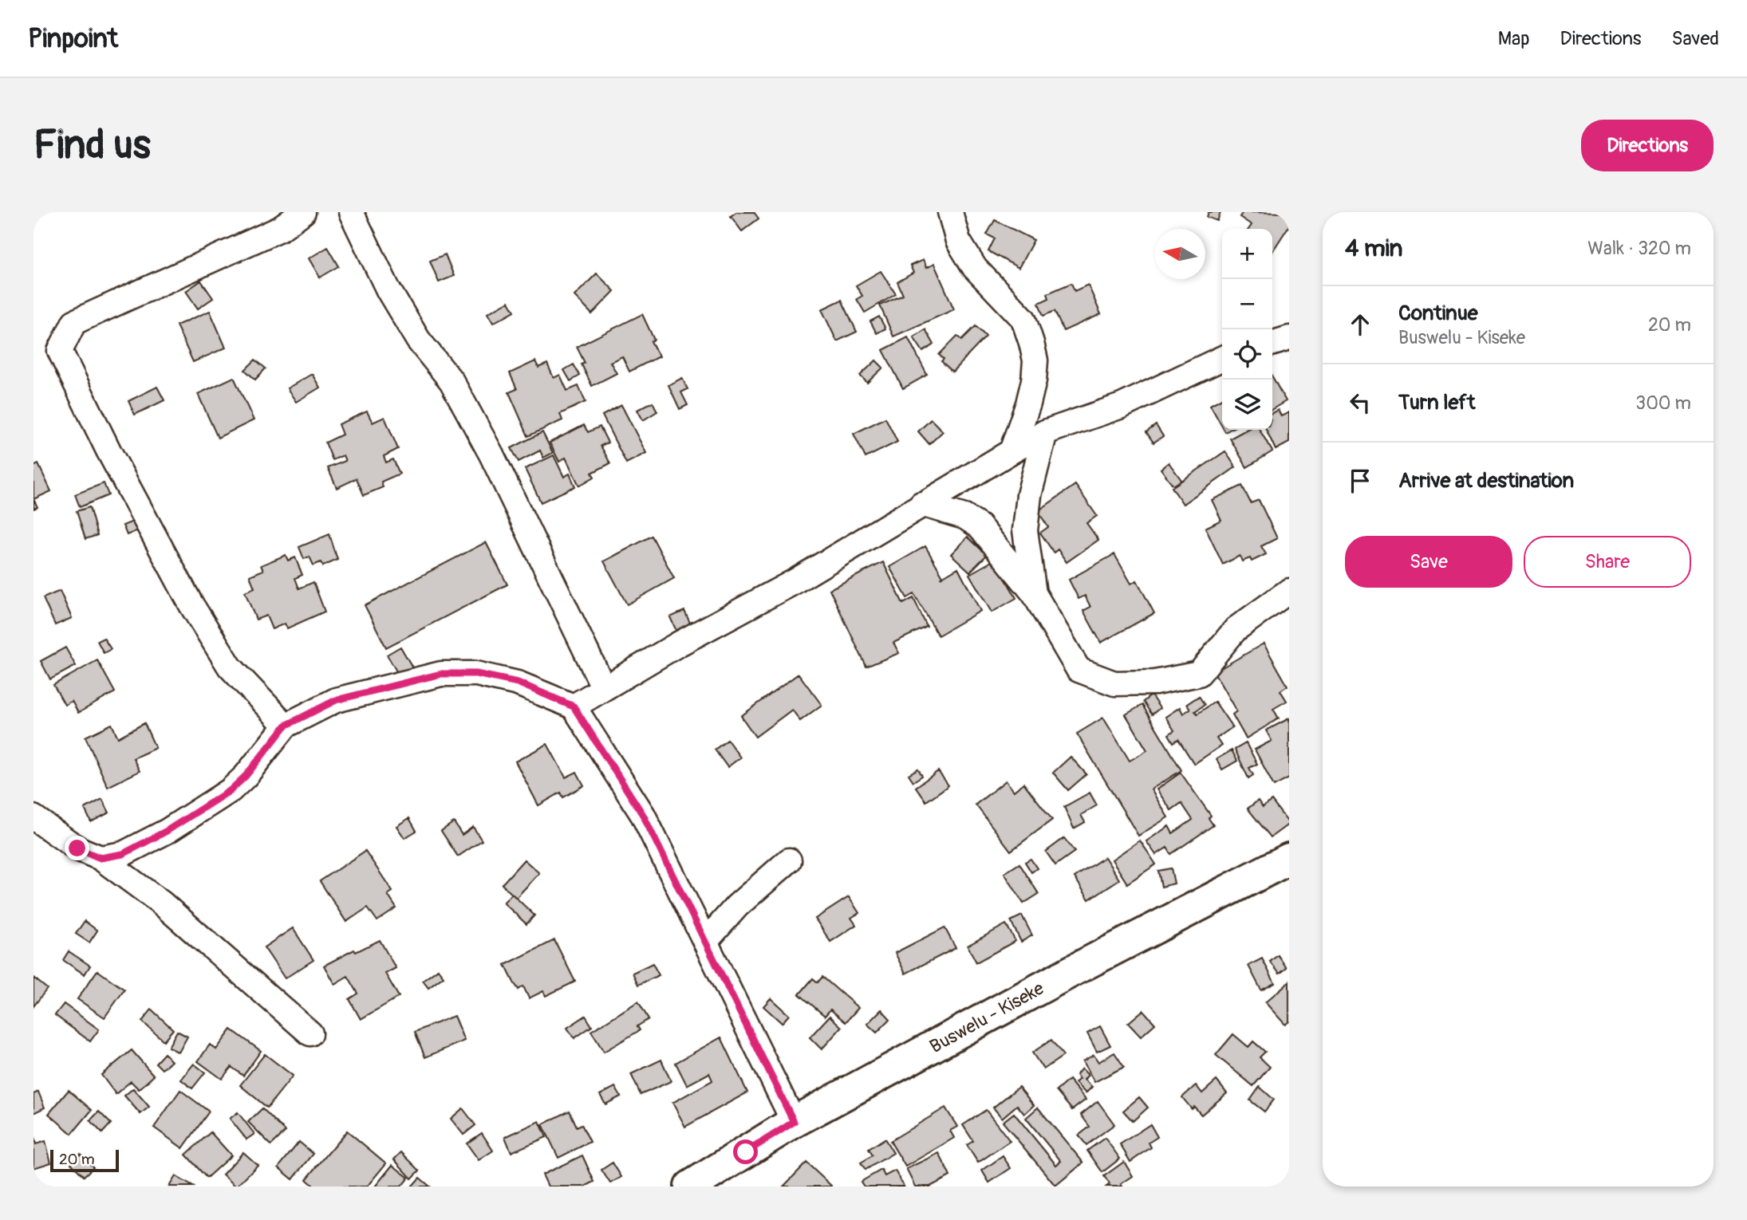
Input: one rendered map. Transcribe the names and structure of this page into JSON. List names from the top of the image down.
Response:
{
  "streets": {
    "main road": ["Buswelu - Kiseke"]
  },
  "scale_bar": "20 m",
  "north": "left",
  "page": {
    "header": "Pinpoint",
    "nav": ["Map", "Directions", "Saved"],
    "buttons": [
      "Directions",
      ["Save", "Share"]
    ],
    "title": "Find us",
    "heading": ["4 min", "Walk · 320 m"],
    "map_buttons": ["+", "−"],
    "list": [
      ["Continue", "Buswelu - Kiseke", "20 m"],
      ["Turn left", "300 m"],
      "Arrive at destination"
    ],
    "scale": "20 m"
  }
}
